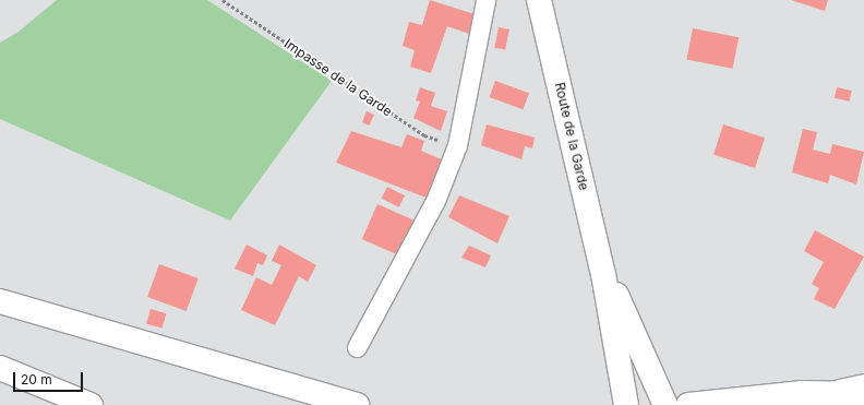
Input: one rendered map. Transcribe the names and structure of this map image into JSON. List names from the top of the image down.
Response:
{
  "streets": {
    "main road": ["Route de la Garde"],
    "path": ["Impasse de la Garde"]
  },
  "scale_bar": "20 m"
}
